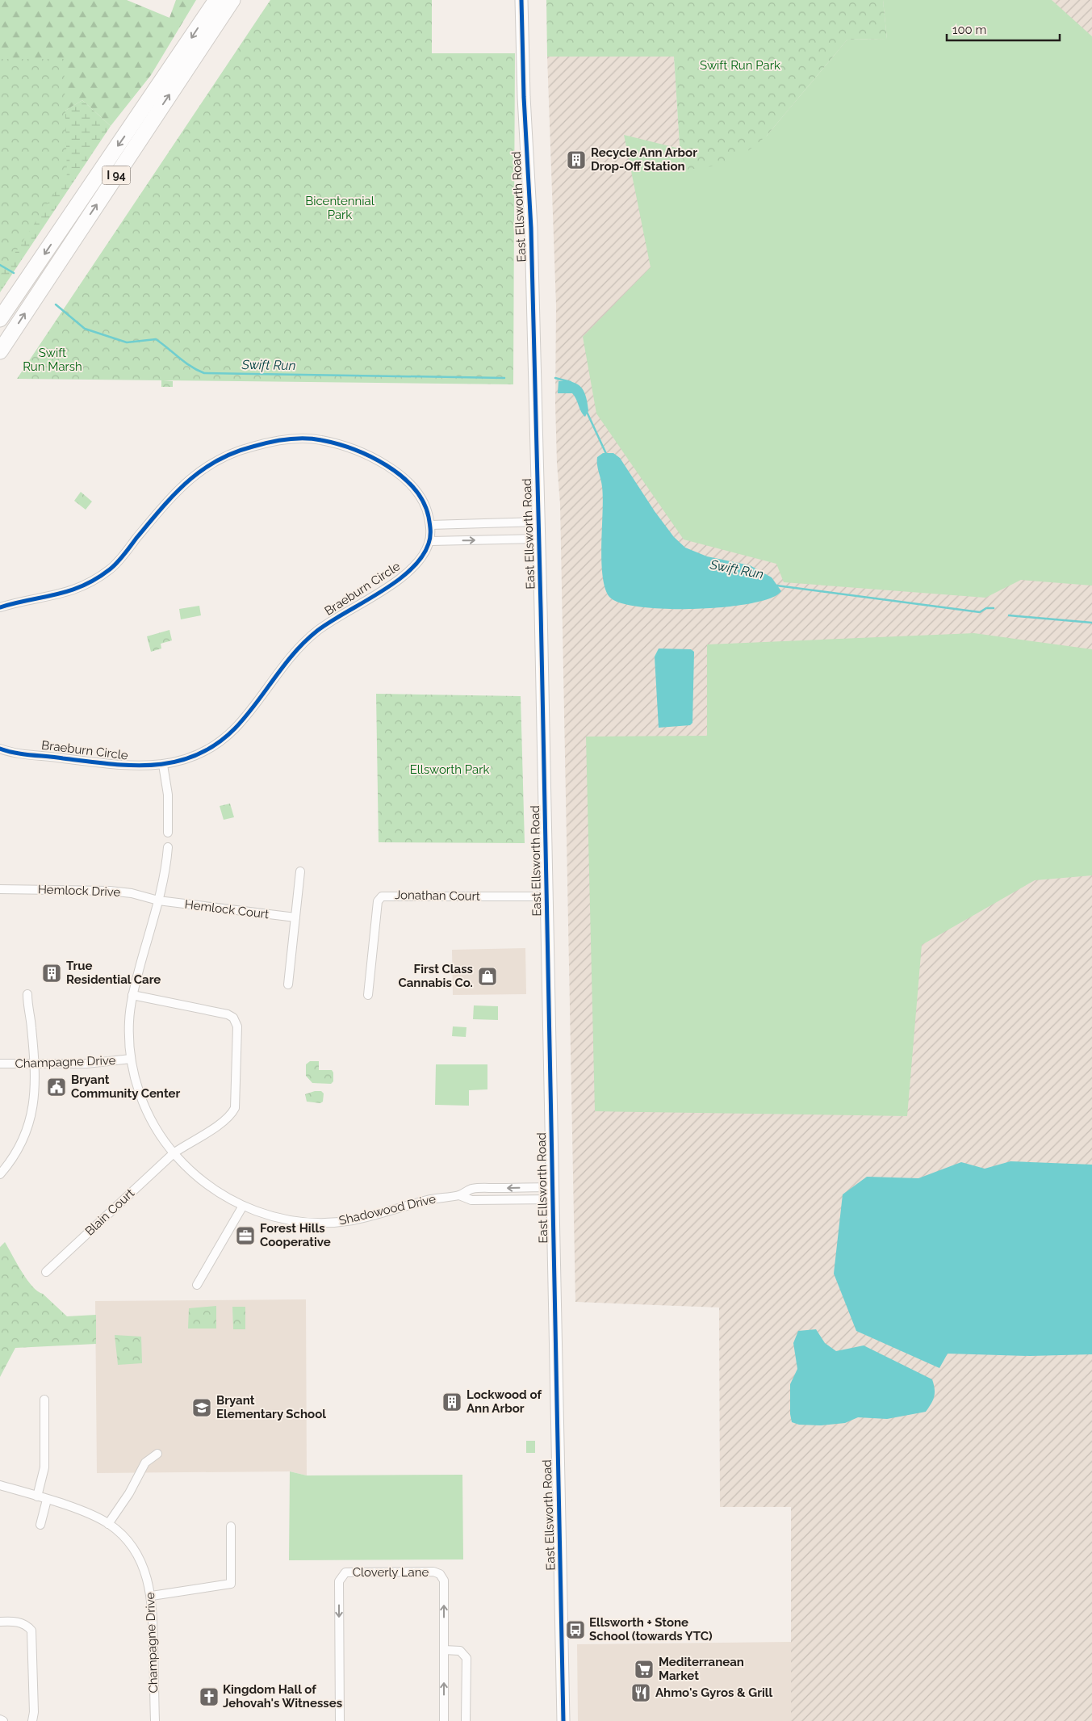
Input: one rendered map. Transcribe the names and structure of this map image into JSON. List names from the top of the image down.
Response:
{
  "streets": {
    "highway": ["I 94"],
    "main road": ["East Ellsworth Road"],
    "street": [
      "Braeburn Circle",
      "Hemlock Drive",
      "Jonathan Court",
      "Hemlock Court",
      "Champagne Drive",
      "Shadowood Drive",
      "Blain Court",
      "Cloverly Lane"
    ]
  },
  "crossings": [
    ["East Ellsworth Road", "Jonathan Court"],
    ["East Ellsworth Road", "Shadowood Drive"],
    ["Hemlock Drive", "Hemlock Court"],
    ["Hemlock Drive", "Shadowood Drive"],
    ["Hemlock Court", "Shadowood Drive"],
    ["Champagne Drive", "Shadowood Drive"],
    ["Shadowood Drive", "Blain Court"]
  ],
  "water": ["Swift Run"],
  "parks": [
    "Swift Run Park",
    "Bicentennial Park",
    "Swift Run Marsh",
    "Ellsworth Park"
  ],
  "places": {
    "building": ["Recycle Ann Arbor Drop-Off Station", "True Residential Care", "Lockwood of Ann Arbor"],
    "shop": ["First Class Cannabis Co."],
    "public building": ["Bryant Community Center"],
    "office": ["Forest Hills Cooperative"],
    "school or university": ["Bryant Elementary School"],
    "bus stop": ["Ellsworth + Stone School (towards YTC)"],
    "supermarket": ["Mediterranean Market"],
    "restaurant": ["Ahmo's Gyros & Grill"],
    "church": ["Kingdom Hall of Jehovah's Witnesses"]
  },
  "scale_bar": "100 m"
}
